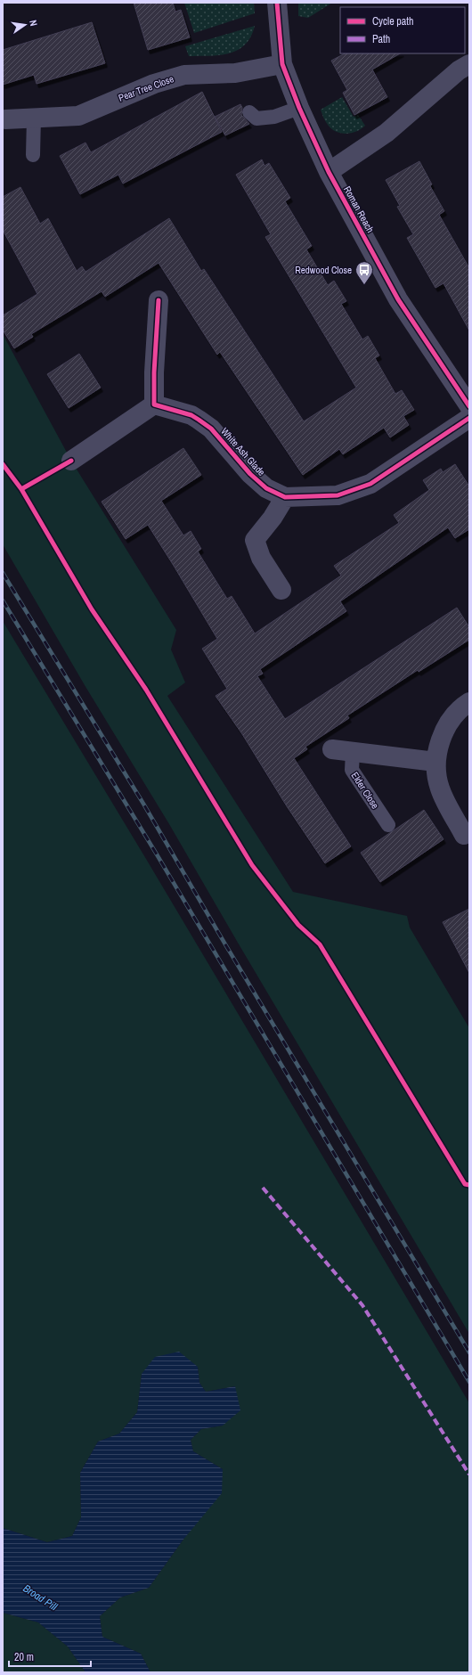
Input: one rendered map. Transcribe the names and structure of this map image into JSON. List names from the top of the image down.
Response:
{
  "streets": {
    "street": ["Pear Tree Close", "Roman Reach", "White Ash Glade"],
    "lane": ["Elder Close"]
  },
  "crossings": [
    ["Pear Tree Close", "Roman Reach"]
  ],
  "water": ["Broad Pill"],
  "places": {
    "bus stop": ["Redwood Close"]
  },
  "legend": ["Cycle path", "Path"],
  "scale_bar": "20 m",
  "north": "right"
}
